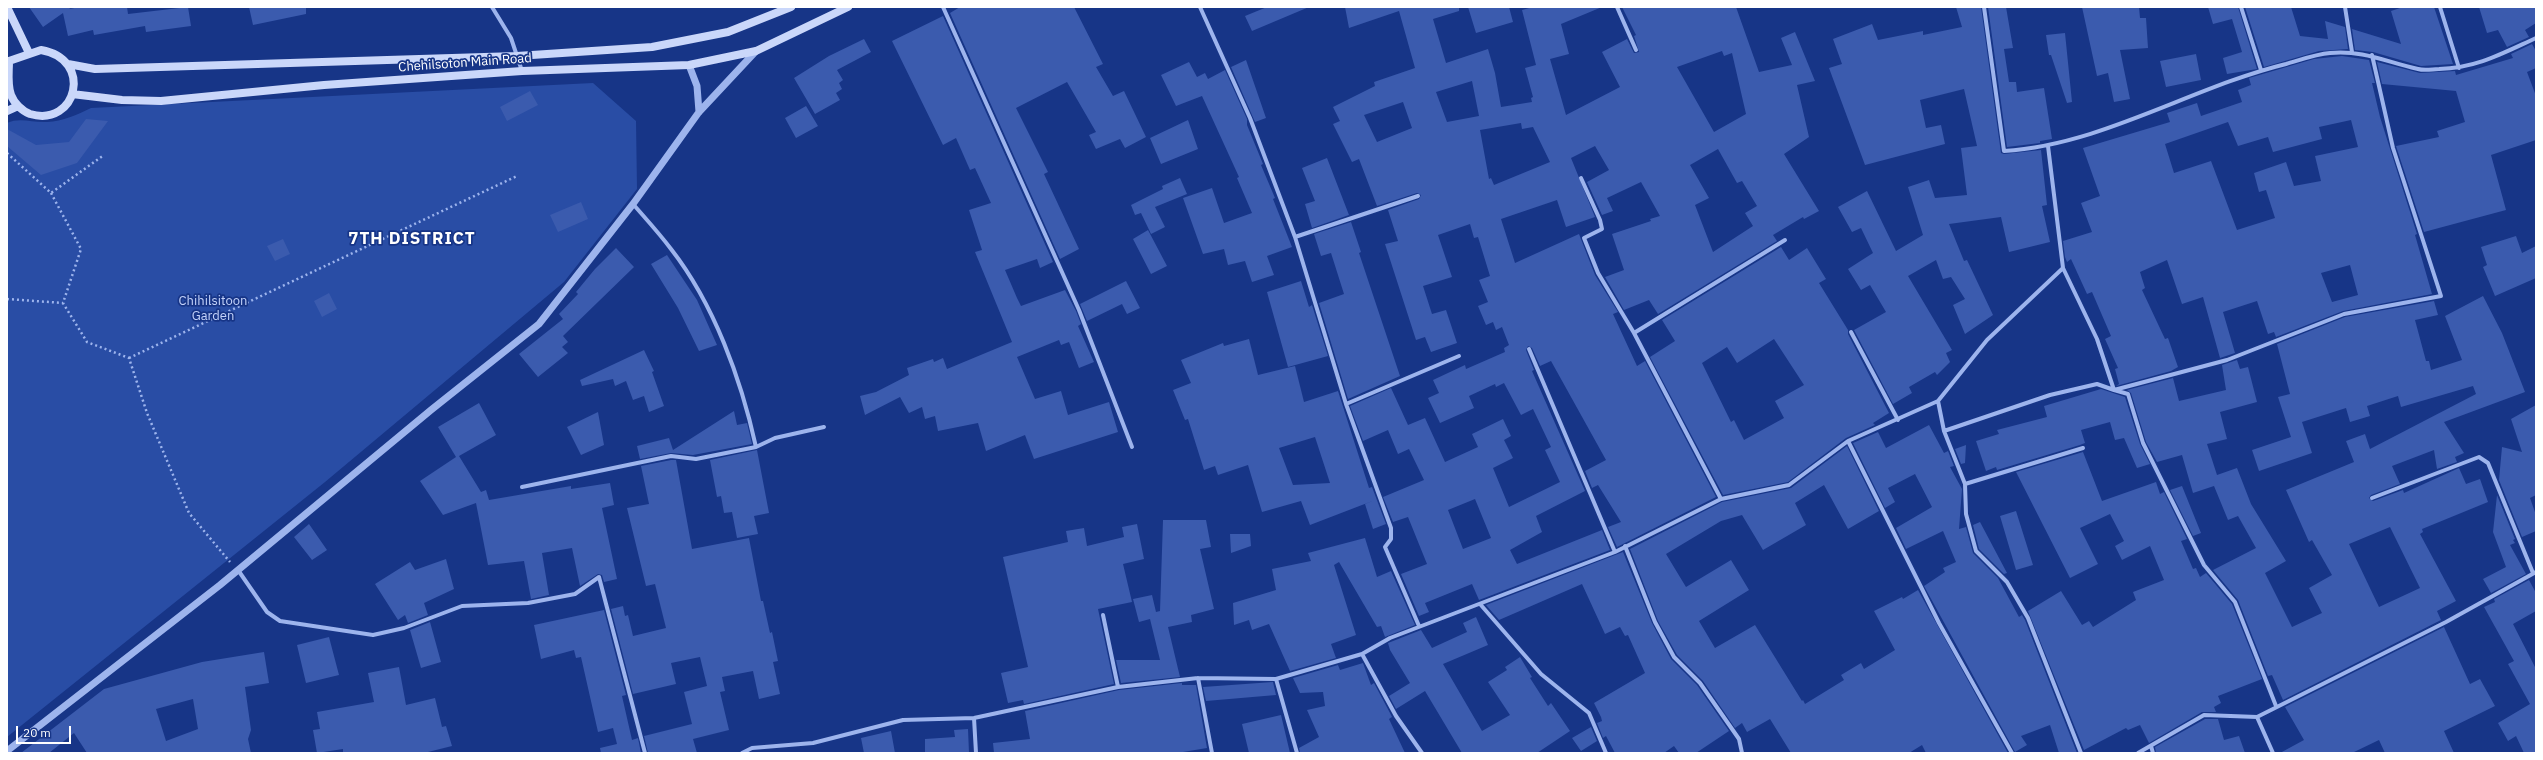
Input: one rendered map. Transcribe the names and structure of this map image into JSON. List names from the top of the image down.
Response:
{
  "streets": {
    "main road": ["Chehilsoton Main Road"]
  },
  "districts": ["7TH DISTRICT"],
  "parks": ["Chihilsitoon Garden"],
  "scale_bar": "20 m"
}
